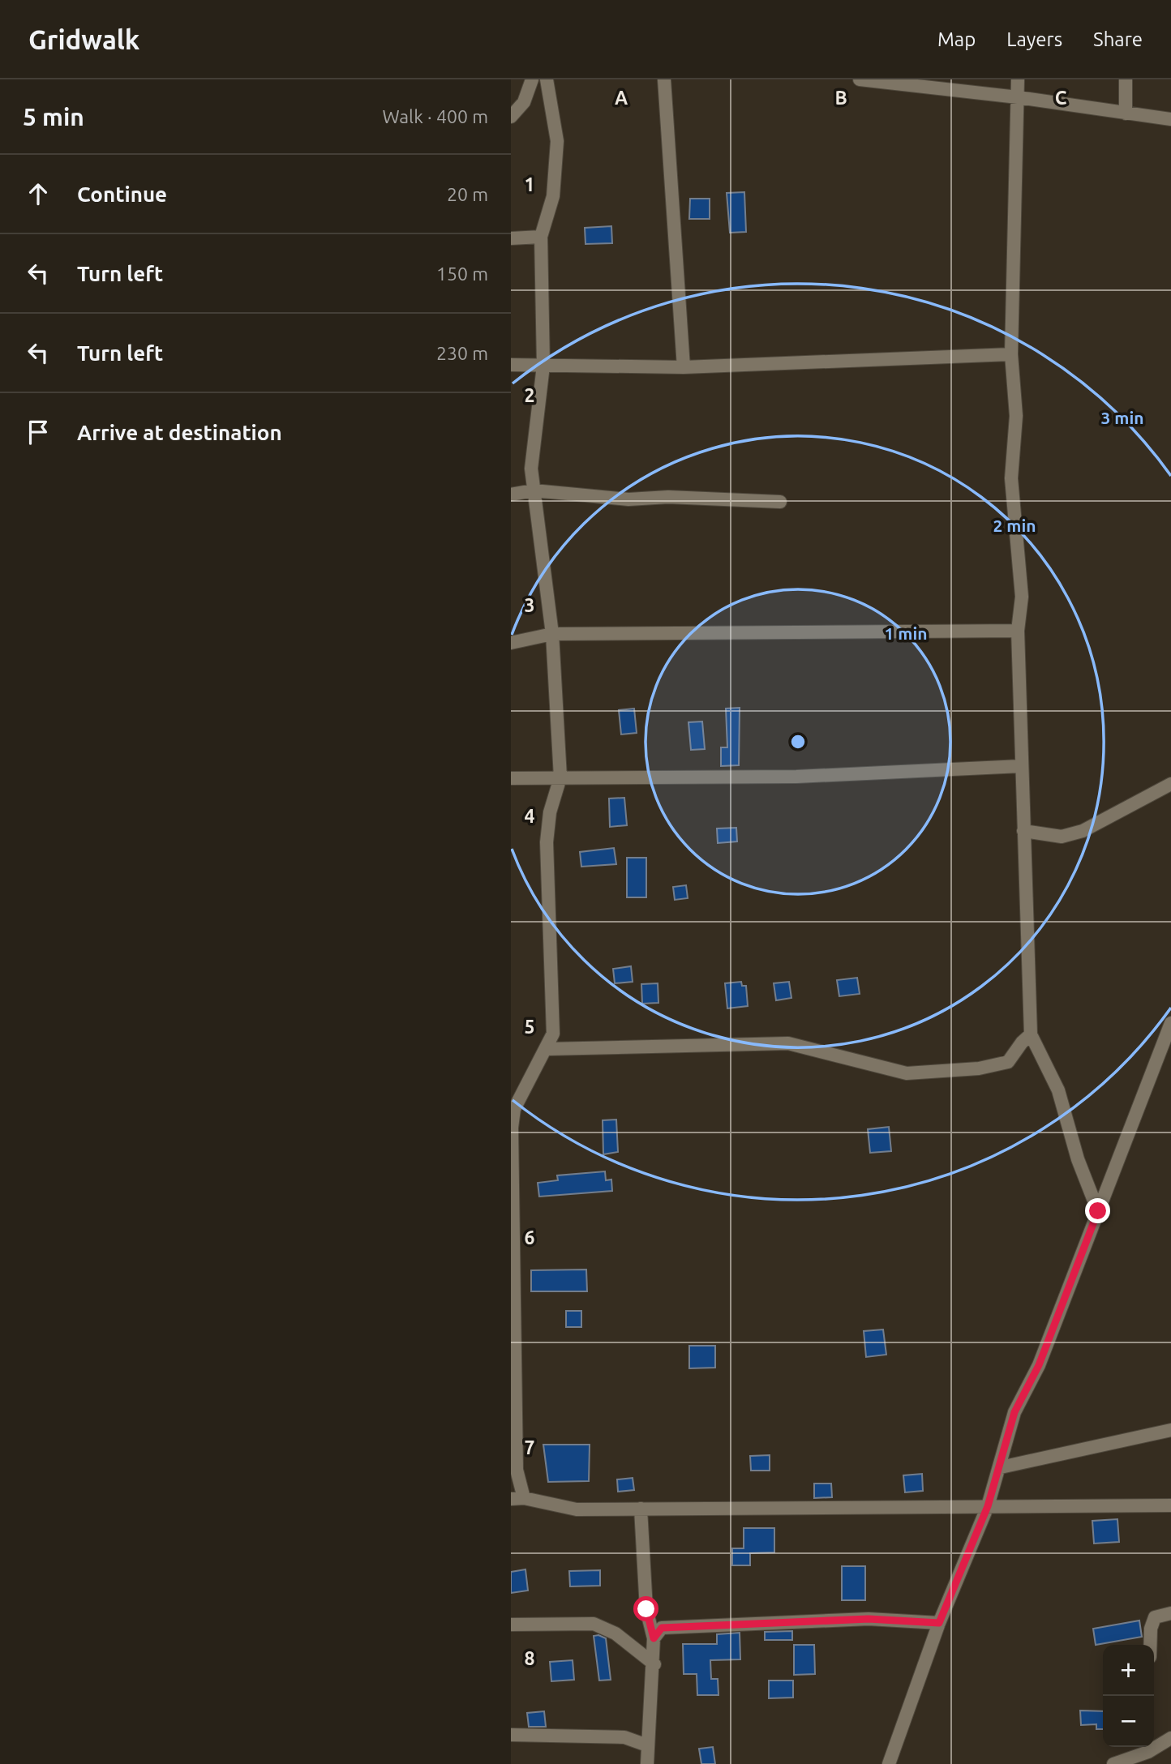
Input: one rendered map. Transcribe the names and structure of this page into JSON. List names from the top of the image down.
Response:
{
  "page": {
    "header": "Gridwalk",
    "nav": ["Map", "Layers", "Share"],
    "heading": ["5 min", "Walk · 400 m"],
    "list": [
      ["Continue", "20 m"],
      ["Turn left", "150 m"],
      ["Turn left", "230 m"],
      "Arrive at destination"
    ],
    "map_buttons": ["+", "−"]
  },
  "grid": {
    "columns": ["A", "B", "C"],
    "rows": [
      "1",
      "2",
      "3",
      "4",
      "5",
      "6",
      "7",
      "8"
    ]
  },
  "rings": ["3 min", "2 min", "1 min"]
}
